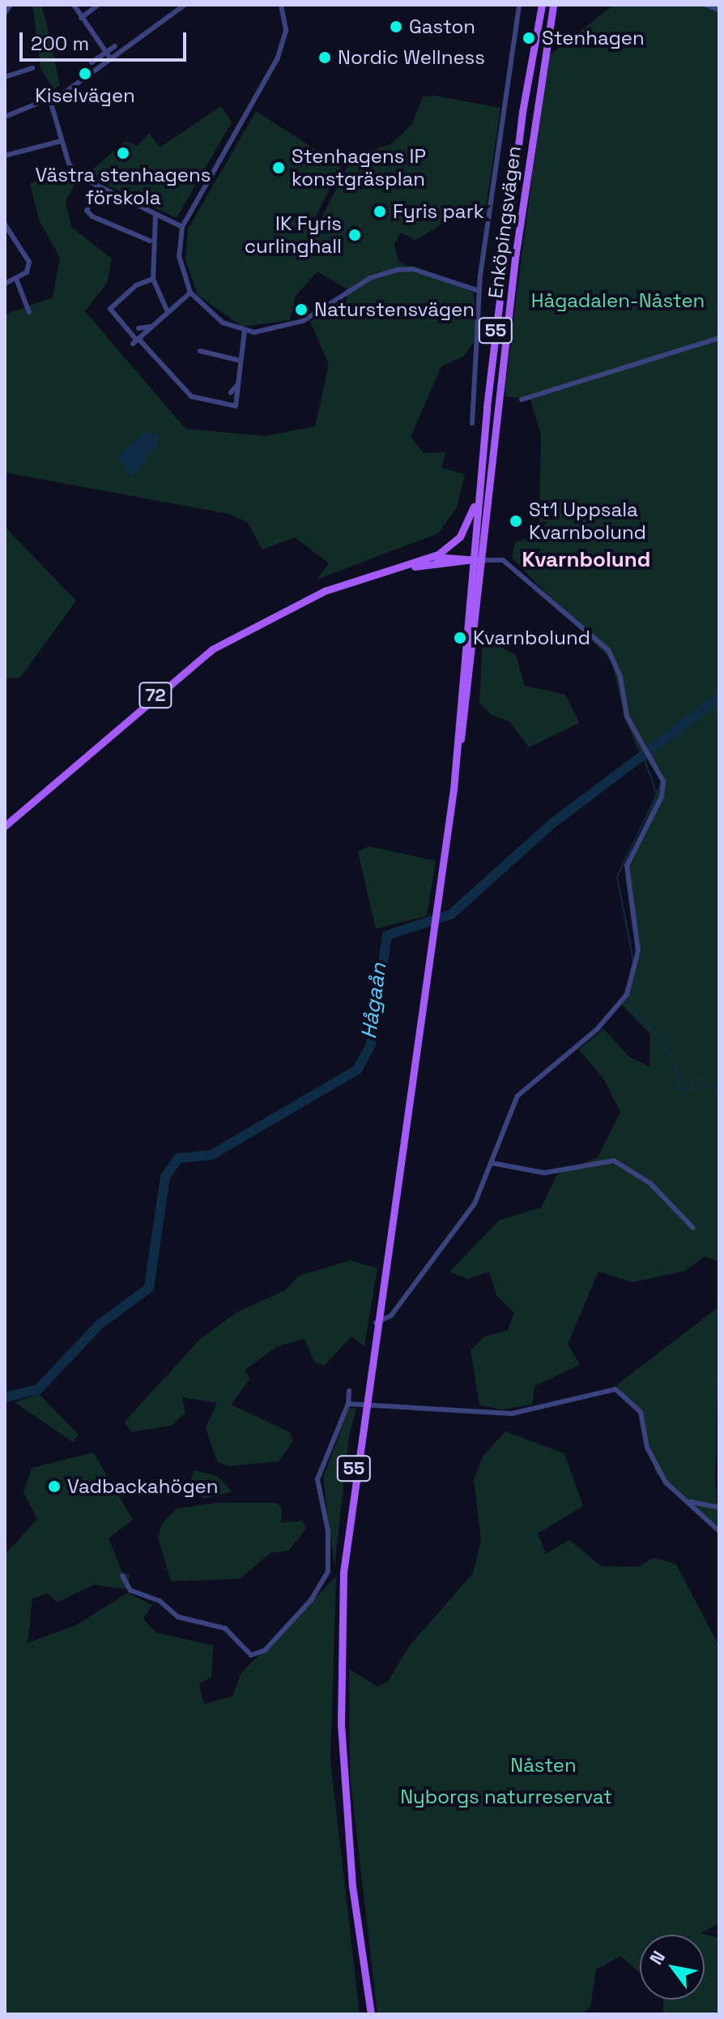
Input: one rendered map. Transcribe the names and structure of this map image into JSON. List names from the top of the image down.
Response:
{
  "streets": {
    "main road": ["Enköpingsvägen", "55", "72"]
  },
  "crossings": [
    ["Enköpingsvägen", "55"],
    ["Enköpingsvägen", "72"],
    ["55", "72"]
  ],
  "districts": ["Kvarnbolund"],
  "water": ["Hågaån"],
  "parks": ["Hågadalen-Nåsten", "Nåsten", "Nyborgs naturreservat"],
  "places": [
    "Gaston",
    "Stenhagen",
    "Nordic Wellness",
    "Kiselvägen",
    "Västra stenhagens förskola",
    "Stenhagens IP konstgräsplan",
    "Fyris park",
    "IK Fyris curlinghall",
    "Naturstensvägen",
    "St1 Uppsala Kvarnbolund",
    "Kvarnbolund",
    "Vadbackahögen"
  ],
  "scale_bar": "200 m",
  "north": "top left"
}
